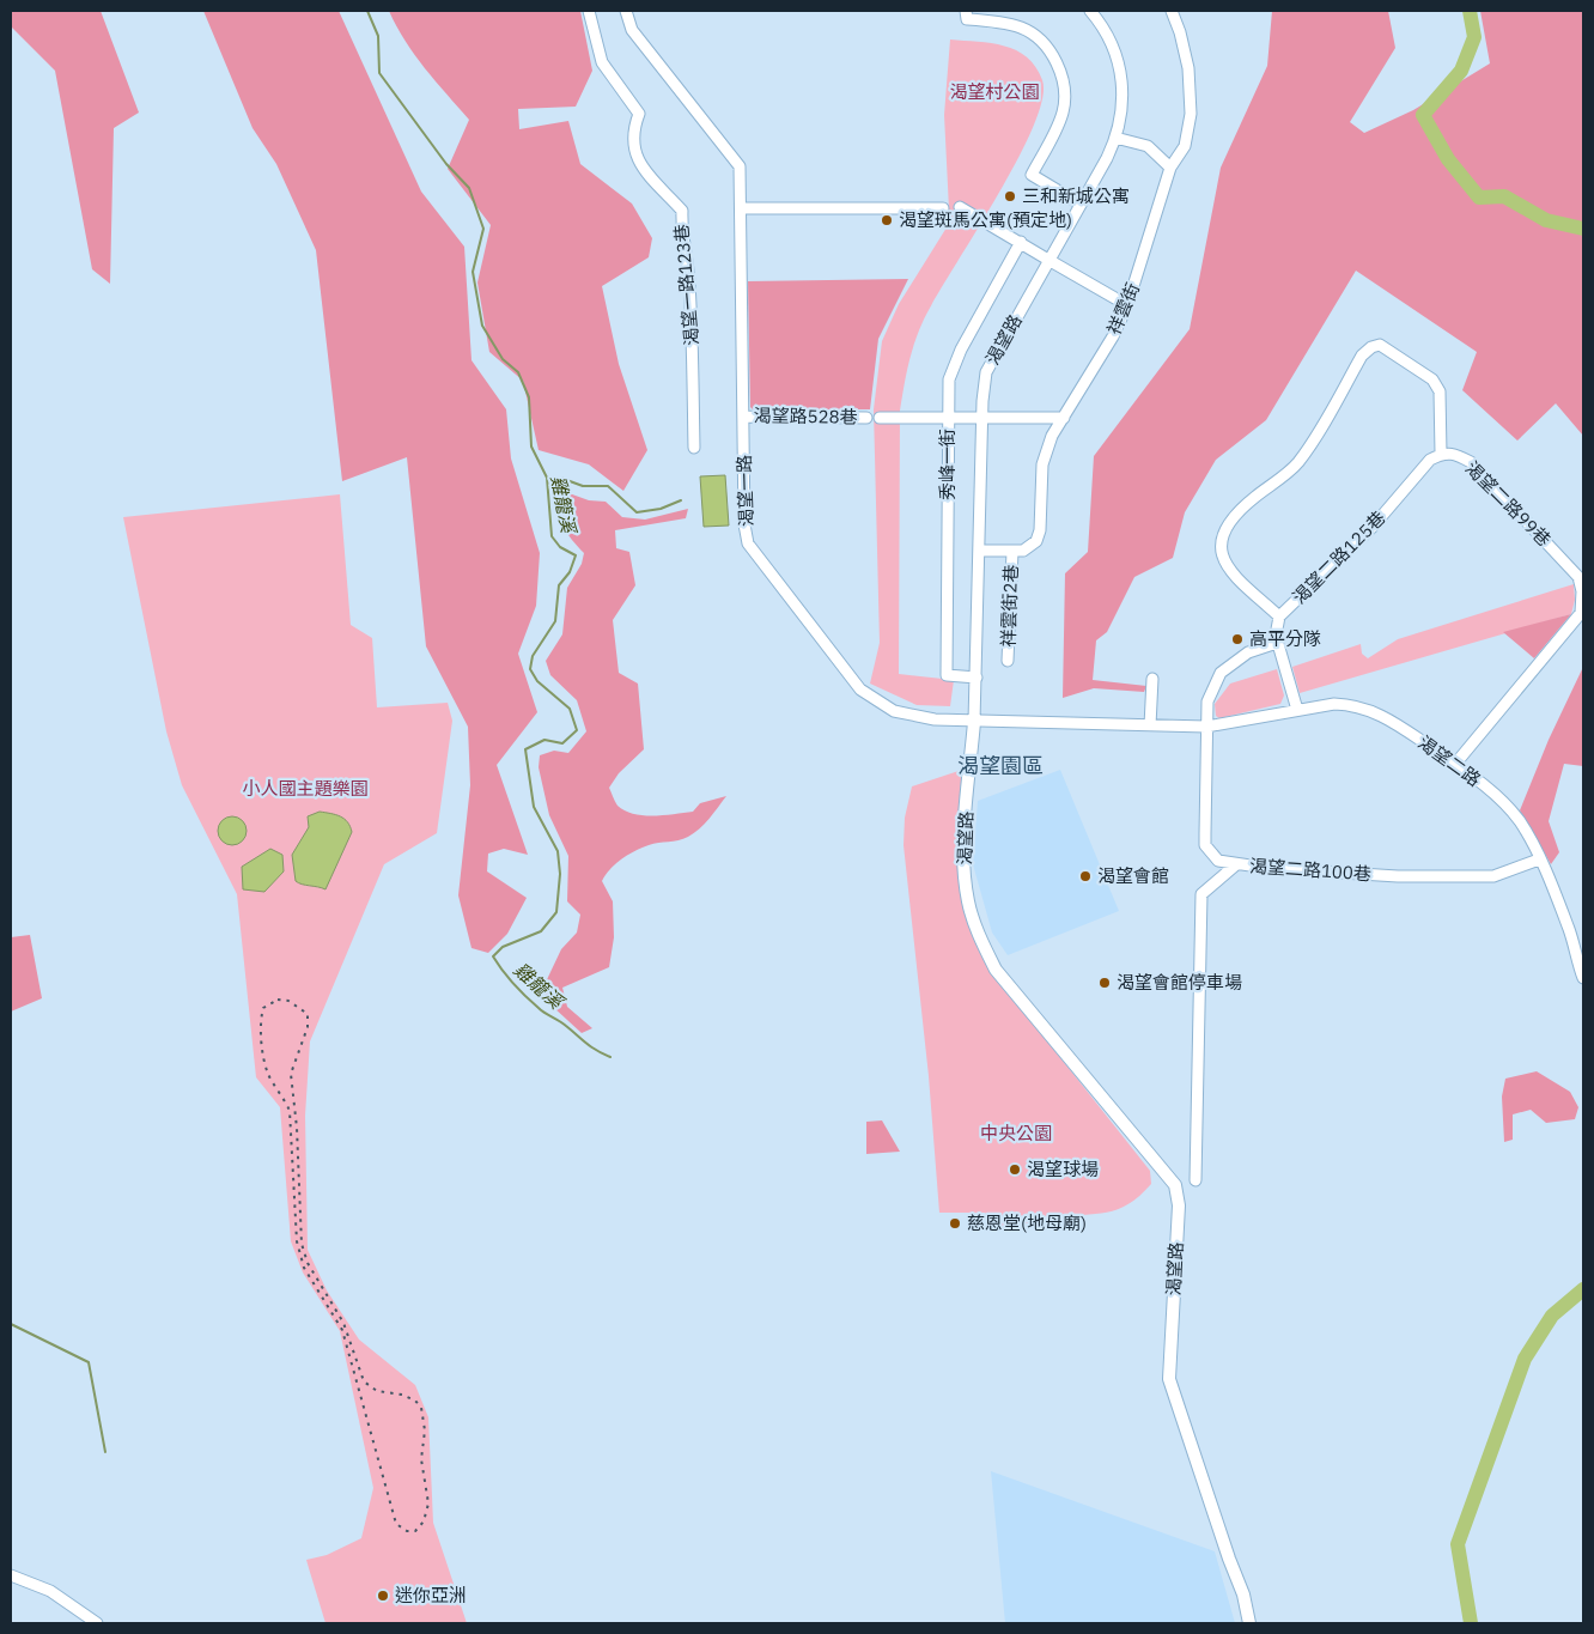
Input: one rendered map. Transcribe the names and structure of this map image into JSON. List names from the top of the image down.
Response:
{
  "streets": {
    "street": [
      "渴望一路123巷",
      "祥雲街",
      "渴望路",
      "渴望路528巷",
      "秀峰一街",
      "渴望一路",
      "渴望二路99巷",
      "渴望二路125巷",
      "祥雲街2巷",
      "渴望二路",
      "渴望二路100巷"
    ]
  },
  "crossings": [
    ["祥雲街", "渴望路528巷"],
    ["祥雲街", "祥雲街2巷"],
    ["渴望路", "渴望路528巷"],
    ["渴望路", "秀峰一街"],
    ["渴望路", "渴望一路"],
    ["渴望路528巷", "秀峰一街"],
    ["渴望路528巷", "渴望一路"],
    ["渴望一路", "渴望二路"],
    ["渴望一路", "渴望二路100巷"],
    ["渴望二路99巷", "渴望二路125巷"],
    ["渴望二路99巷", "渴望二路"],
    ["渴望二路125巷", "渴望二路"],
    ["渴望二路125巷", "渴望二路100巷"],
    ["渴望二路", "渴望二路100巷"]
  ],
  "districts": ["渴望園區"],
  "water": ["雞籠溪"],
  "parks": ["渴望村公園", "小人國主題樂園", "中央公園"],
  "places": [
    "三和新城公寓",
    "渴望斑馬公寓(預定地)",
    "高平分隊",
    "渴望會館",
    "渴望會館停車場",
    "渴望球場",
    "慈恩堂(地母廟)",
    "迷你亞洲"
  ]
}
